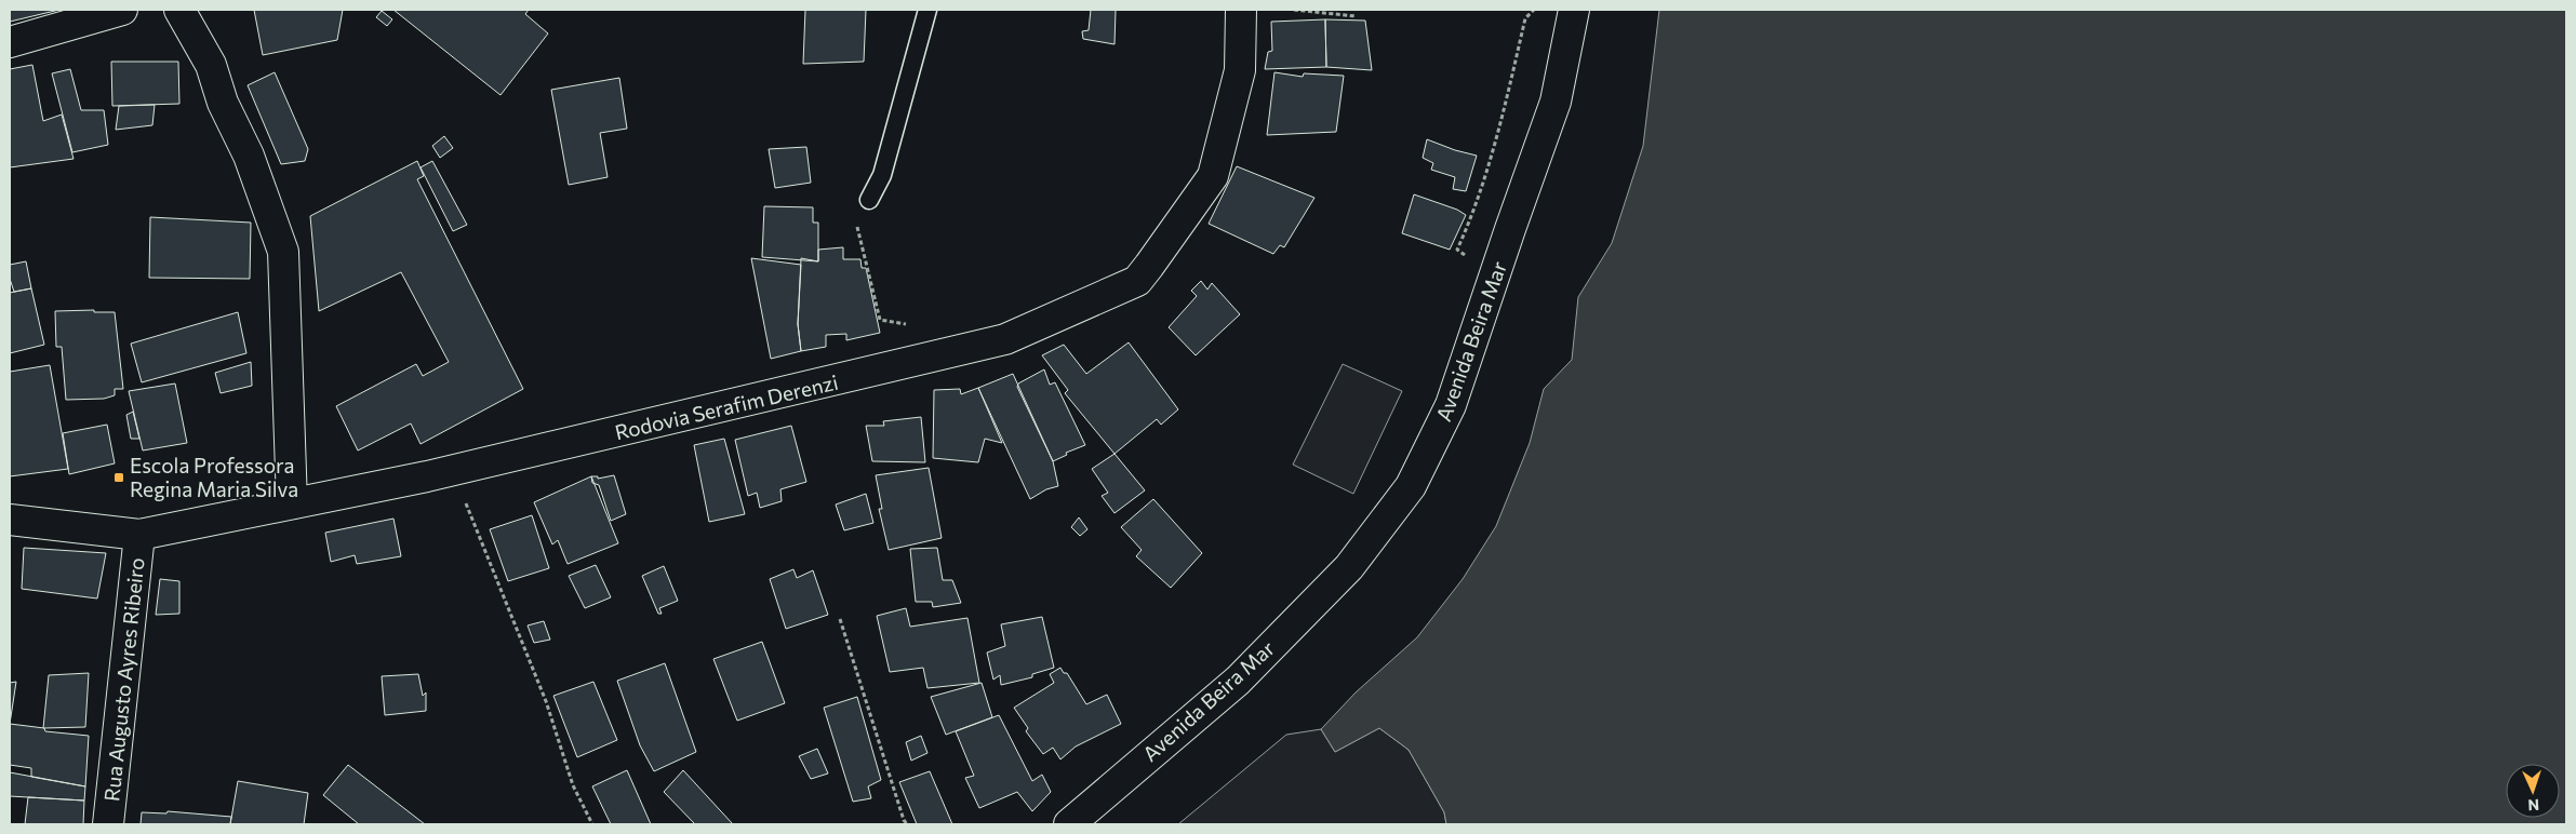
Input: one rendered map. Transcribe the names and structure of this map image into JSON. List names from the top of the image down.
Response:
{
  "streets": {
    "street": ["Avenida Beira Mar", "Rodovia Serafim Derenzi", "Rua Augusto Ayres Ribeiro"]
  },
  "crossings": [
    ["Rodovia Serafim Derenzi", "Rua Augusto Ayres Ribeiro"]
  ],
  "places": {
    "transit": ["Escola Professora Regina Maria Silva"]
  },
  "north": "bottom"
}
